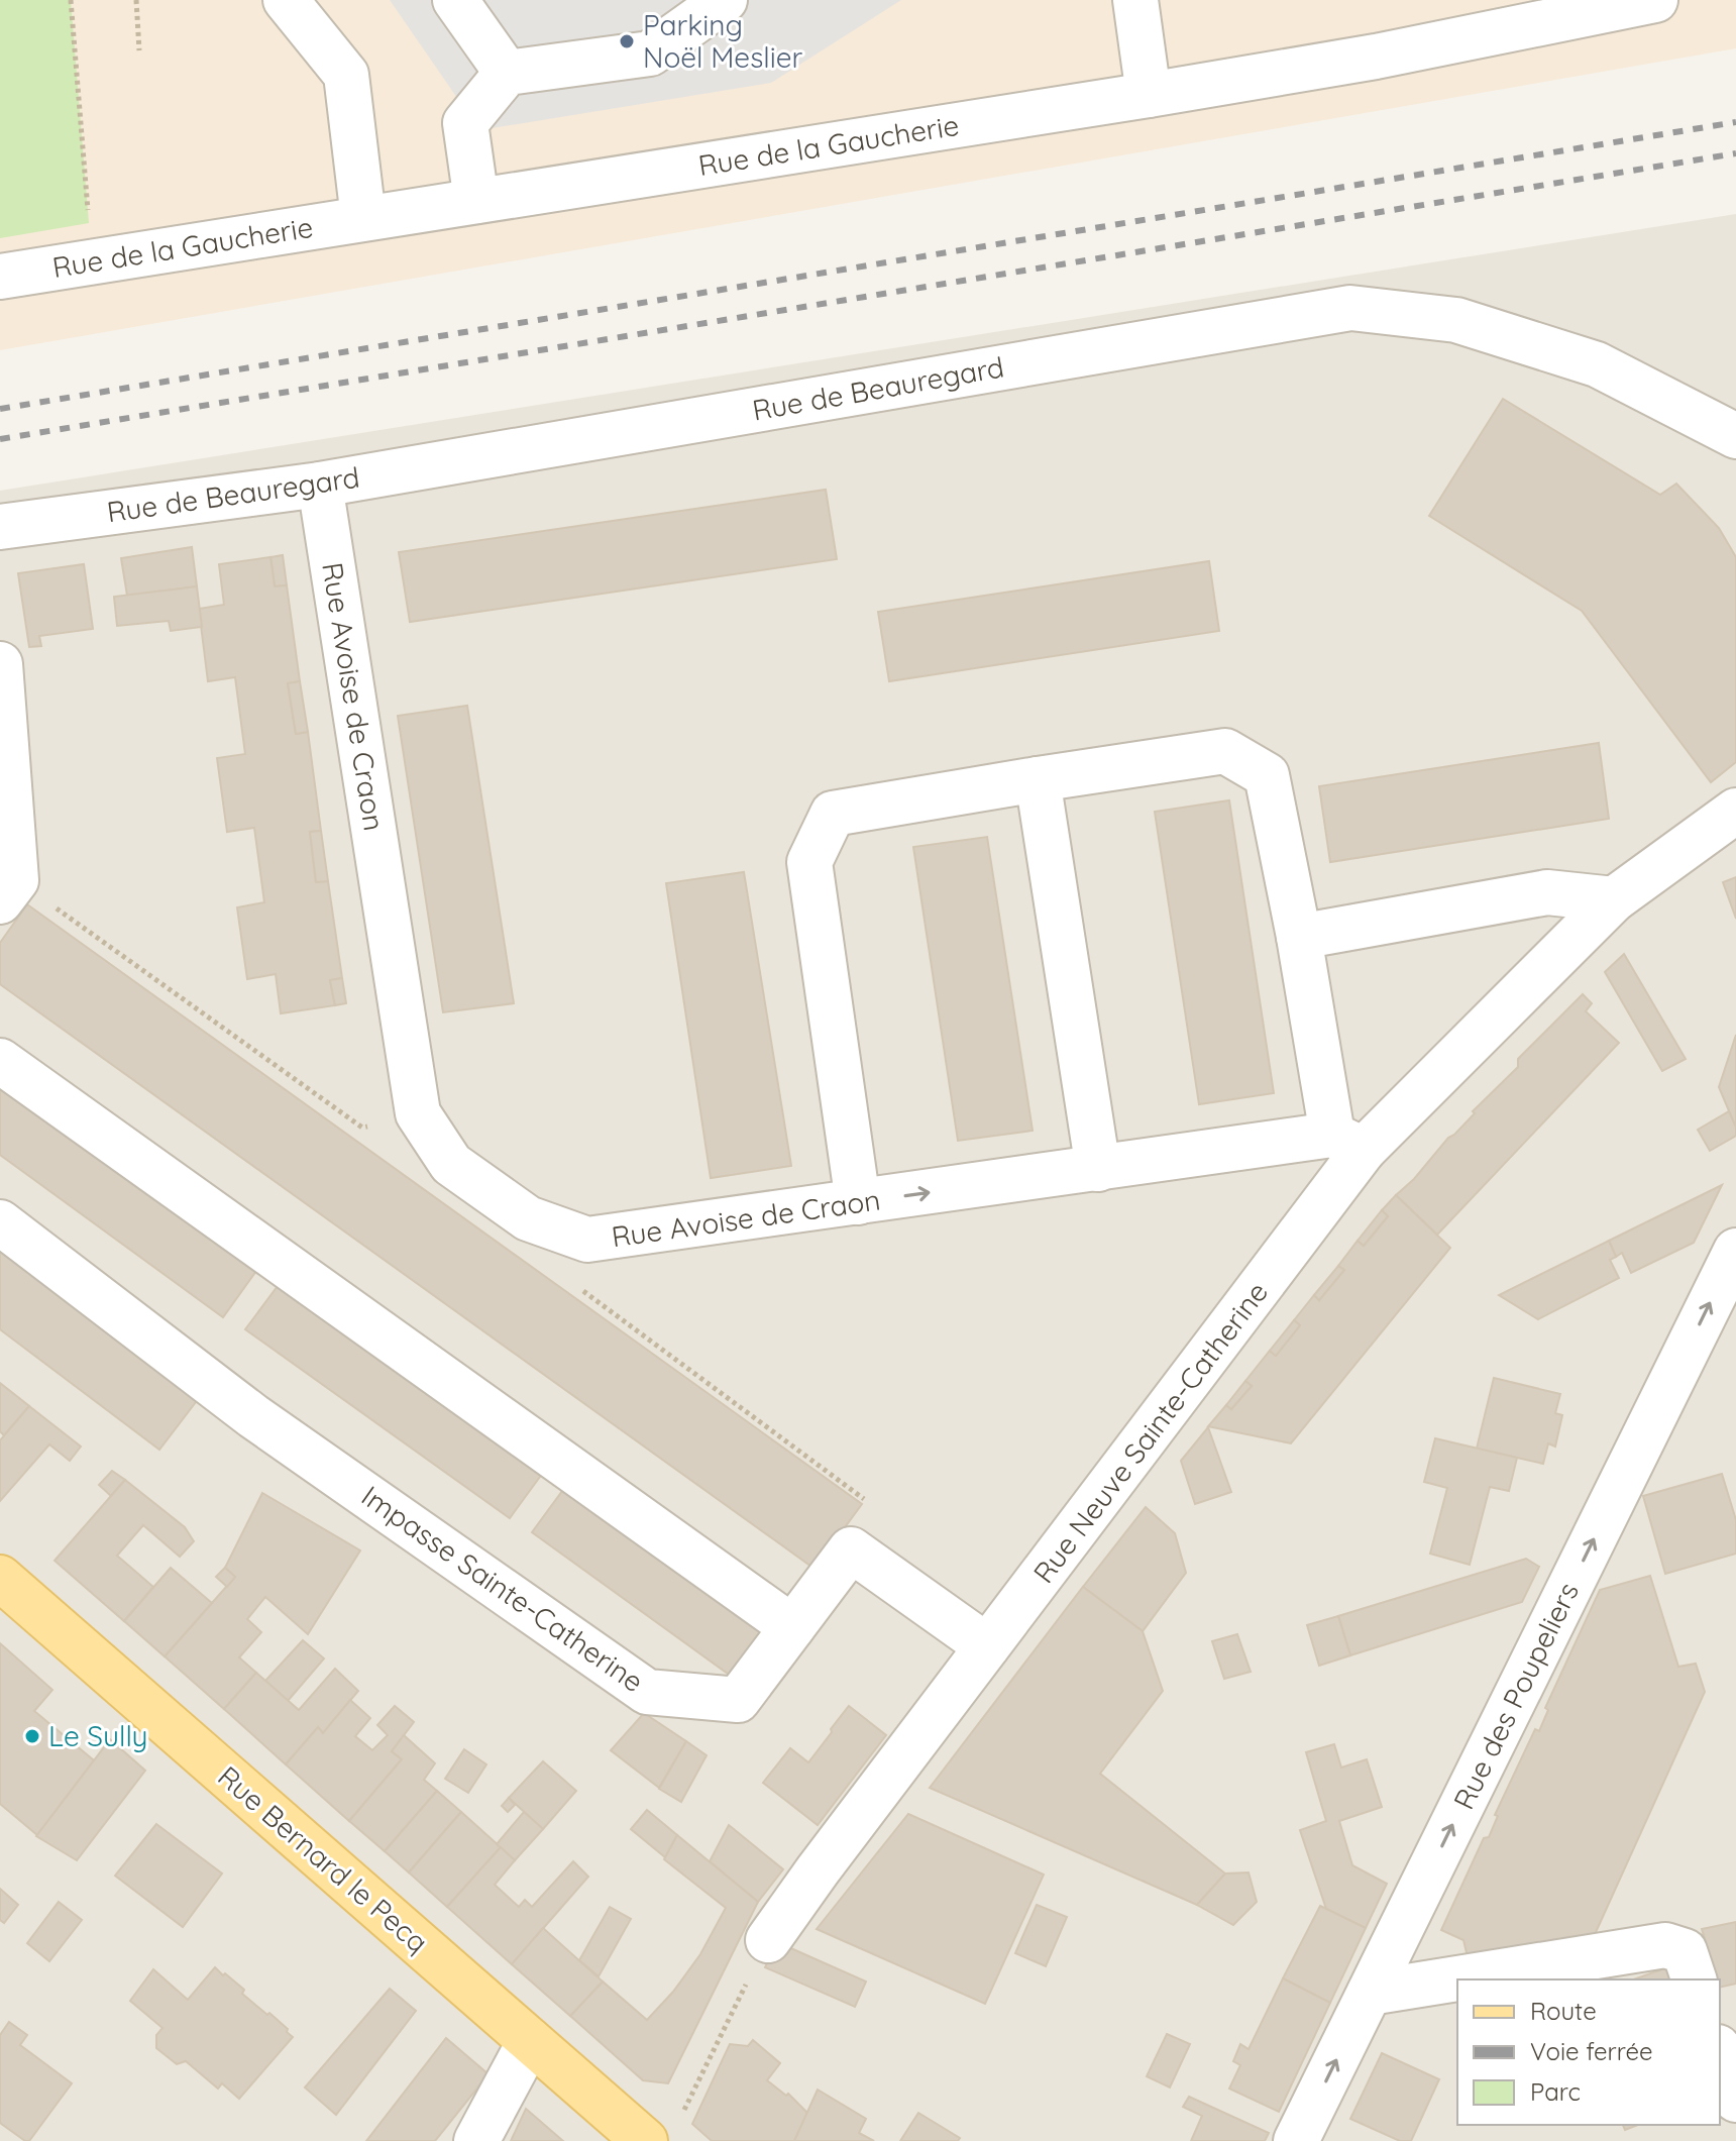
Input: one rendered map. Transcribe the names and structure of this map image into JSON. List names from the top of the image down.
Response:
{
  "streets": {
    "main road": ["Rue Bernard le Pecq"],
    "street": [
      "Rue de la Gaucherie",
      "Rue de Beauregard",
      "Rue Avoise de Craon",
      "Rue Neuve Sainte-Catherine",
      "Impasse Sainte-Catherine",
      "Rue des Poupeliers"
    ]
  },
  "crossings": [
    ["Rue de Beauregard", "Rue Avoise de Craon"],
    ["Rue Avoise de Craon", "Rue Neuve Sainte-Catherine"],
    ["Rue Neuve Sainte-Catherine", "Impasse Sainte-Catherine"]
  ],
  "one_way": ["Rue des Poupeliers"],
  "places": ["Parking Noël Meslier", "Le Sully"],
  "legend": ["Route", "Voie ferrée", "Parc"]
}
